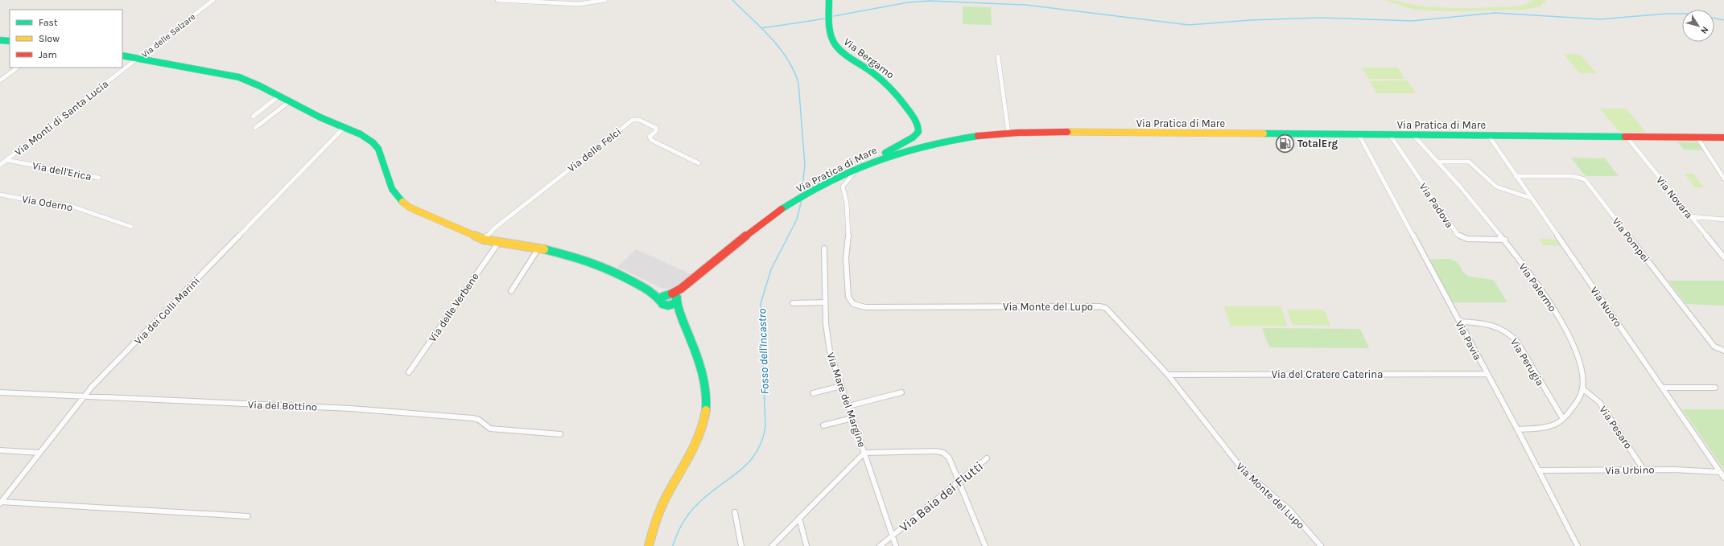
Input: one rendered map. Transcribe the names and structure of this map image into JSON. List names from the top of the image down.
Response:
{
  "streets": {
    "street": [
      "Via delle Salzare",
      "Via Bergamo",
      "Via Monti di Santa Lucia",
      "Via Pratica di Mare",
      "Via delle Felci",
      "Via dell'Erica",
      "Via Novara",
      "Via Oderno",
      "Via Padova",
      "Via Pompei",
      "Via Palermo",
      "Via Monte del Lupo",
      "Via Nuoro",
      "Via delle Verbene",
      "Via dei Colli Marini",
      "Via Pavia",
      "Via Perugia",
      "Via del Cratere Caterina",
      "Via Mare del Margine",
      "Via del Bottino",
      "Via Pesaro",
      "Via Urbino",
      "Via Baia dei Flutti"
    ]
  },
  "crossings": [
    ["Via delle Salzare", "Via Monti di Santa Lucia"],
    ["Via Bergamo", "Via Pratica di Mare"],
    ["Via Bergamo", "Via Monte del Lupo"],
    ["Via Monti di Santa Lucia", "Via dell'Erica"],
    ["Via Pratica di Mare", "Via Novara"],
    ["Via Pratica di Mare", "Via Padova"],
    ["Via Pratica di Mare", "Via Palermo"],
    ["Via Pratica di Mare", "Via Monte del Lupo"],
    ["Via Pratica di Mare", "Via Nuoro"],
    ["Via Pratica di Mare", "Via Pavia"],
    ["Via Padova", "Via Palermo"],
    ["Via Pompei", "Via Nuoro"],
    ["Via Palermo", "Via Pesaro"],
    ["Via Monte del Lupo", "Via del Cratere Caterina"],
    ["Via Nuoro", "Via Urbino"],
    ["Via dei Colli Marini", "Via del Bottino"],
    ["Via Pavia", "Via Perugia"],
    ["Via Pavia", "Via del Cratere Caterina"],
    ["Via Pavia", "Via Urbino"],
    ["Via Mare del Margine", "Via Baia dei Flutti"],
    ["Via Pesaro", "Via Urbino"]
  ],
  "water": ["Fosso dell'Incastro"],
  "places": {
    "fuel station": ["TotalErg"]
  },
  "legend": ["Fast", "Slow", "Jam"],
  "north": "bottom right"
}
